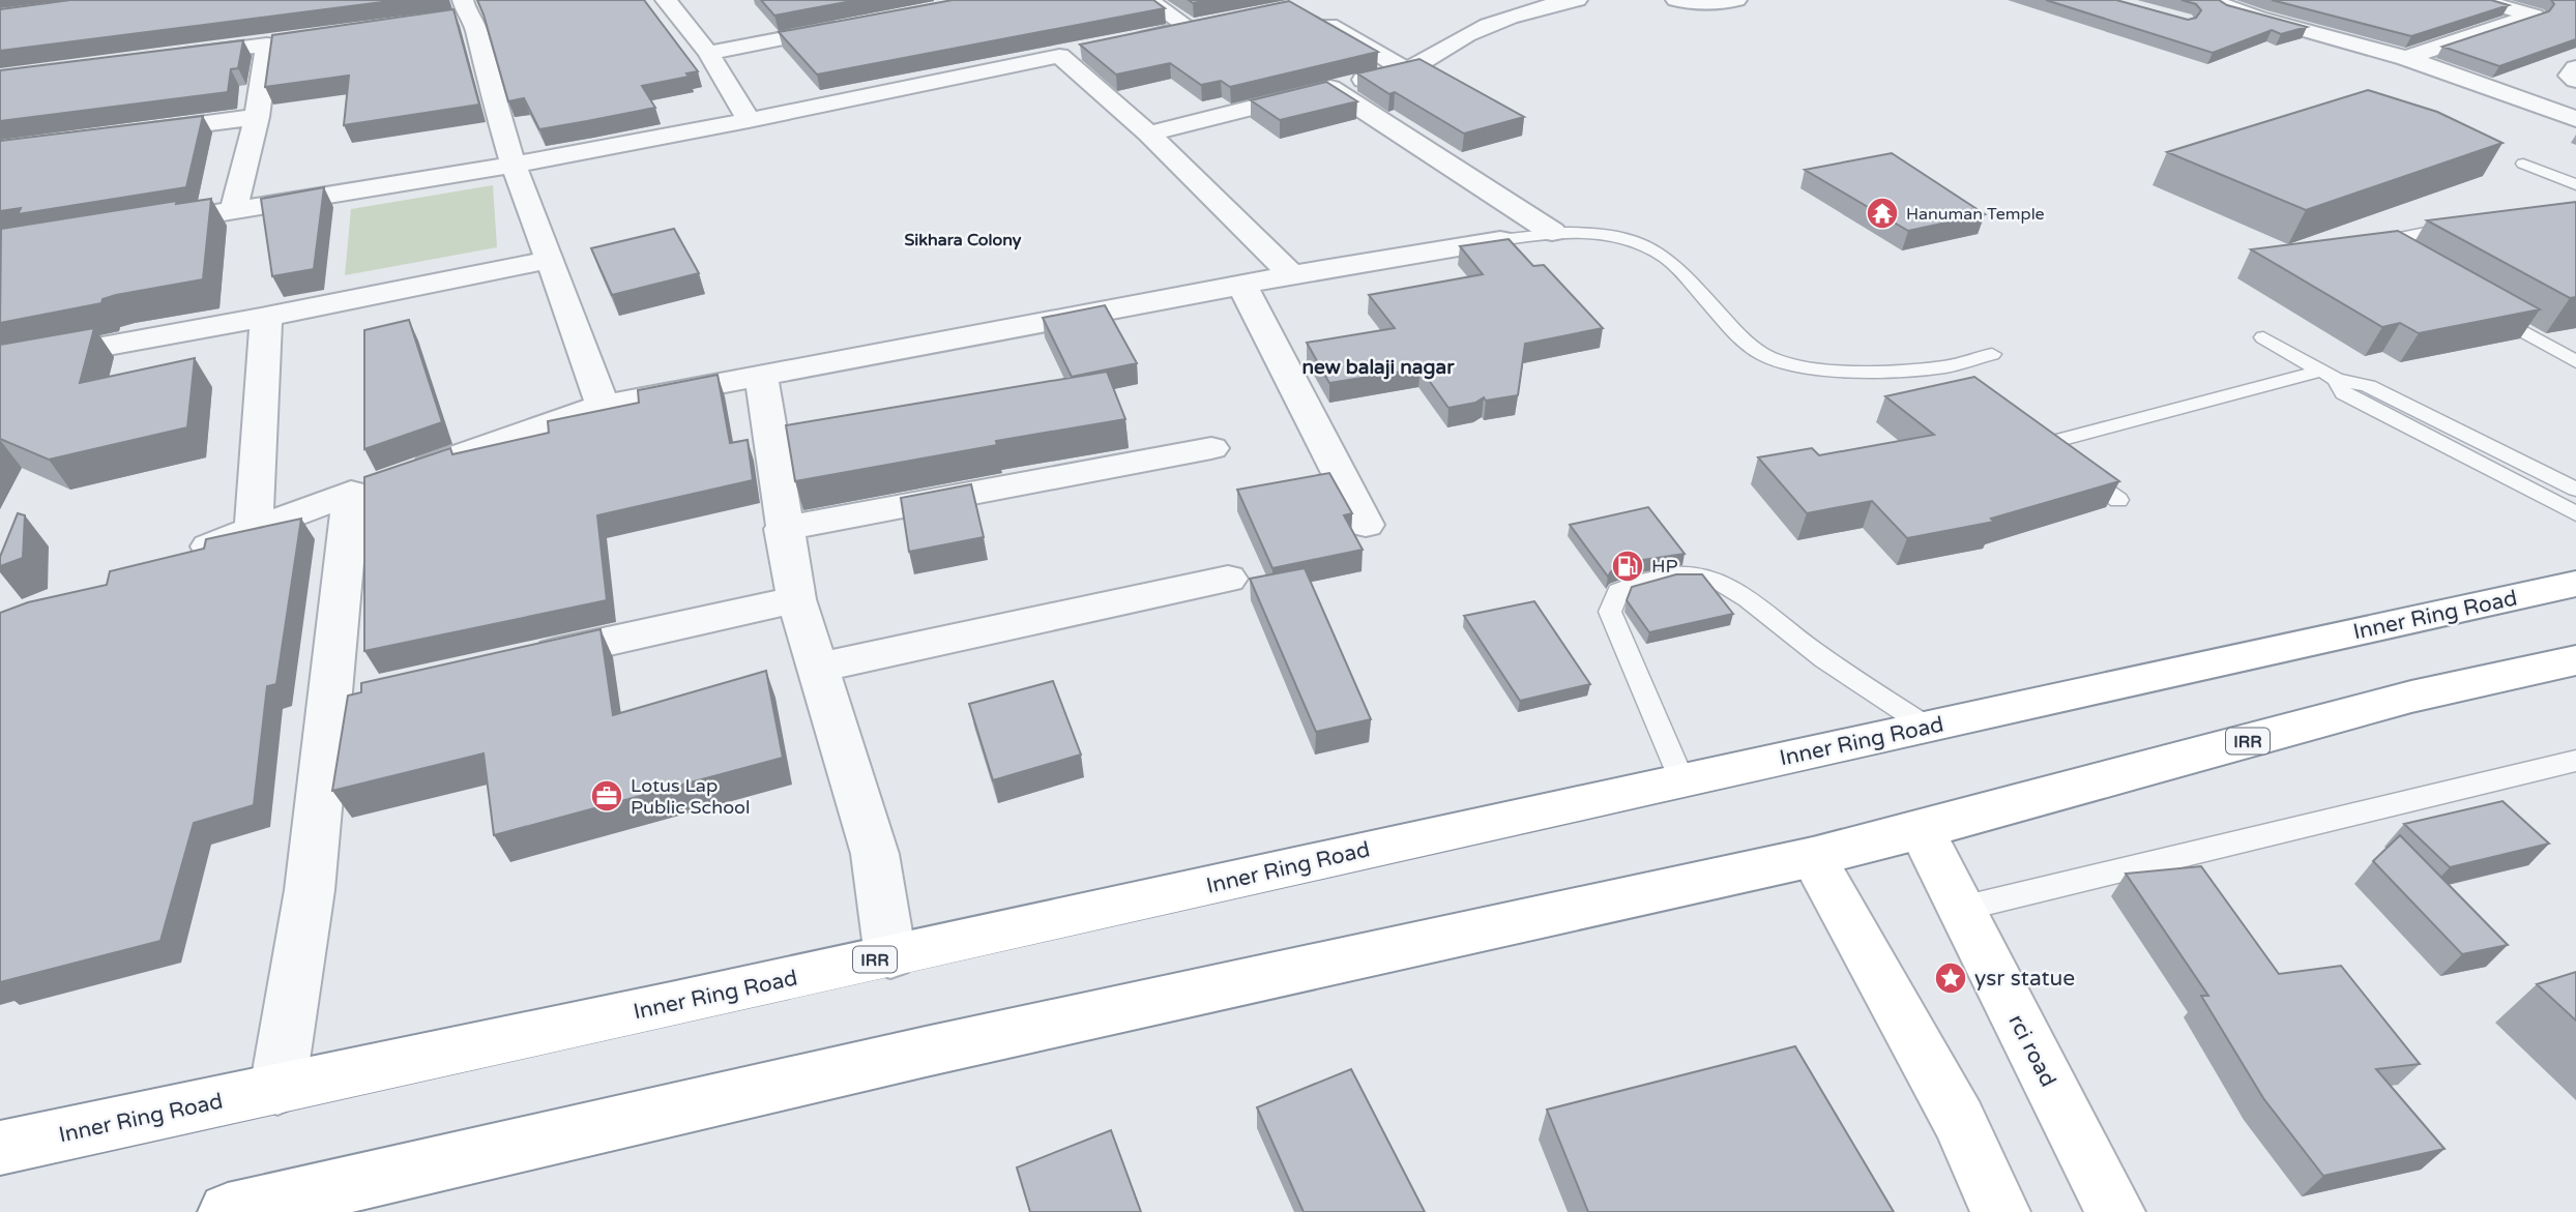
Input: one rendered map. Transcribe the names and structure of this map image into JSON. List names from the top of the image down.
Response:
{
  "streets": {
    "main road": ["Inner Ring Road", "IRR", "rci road"]
  },
  "crossings": [
    ["IRR", "rci road"]
  ],
  "districts": ["Sikhara Colony", "new balaji nagar"],
  "places": {
    "temple": ["Hanuman Temple"],
    "fuel station": ["HP"],
    "office": ["Lotus Lap Public School"],
    "place": ["ysr statue"]
  }
}
